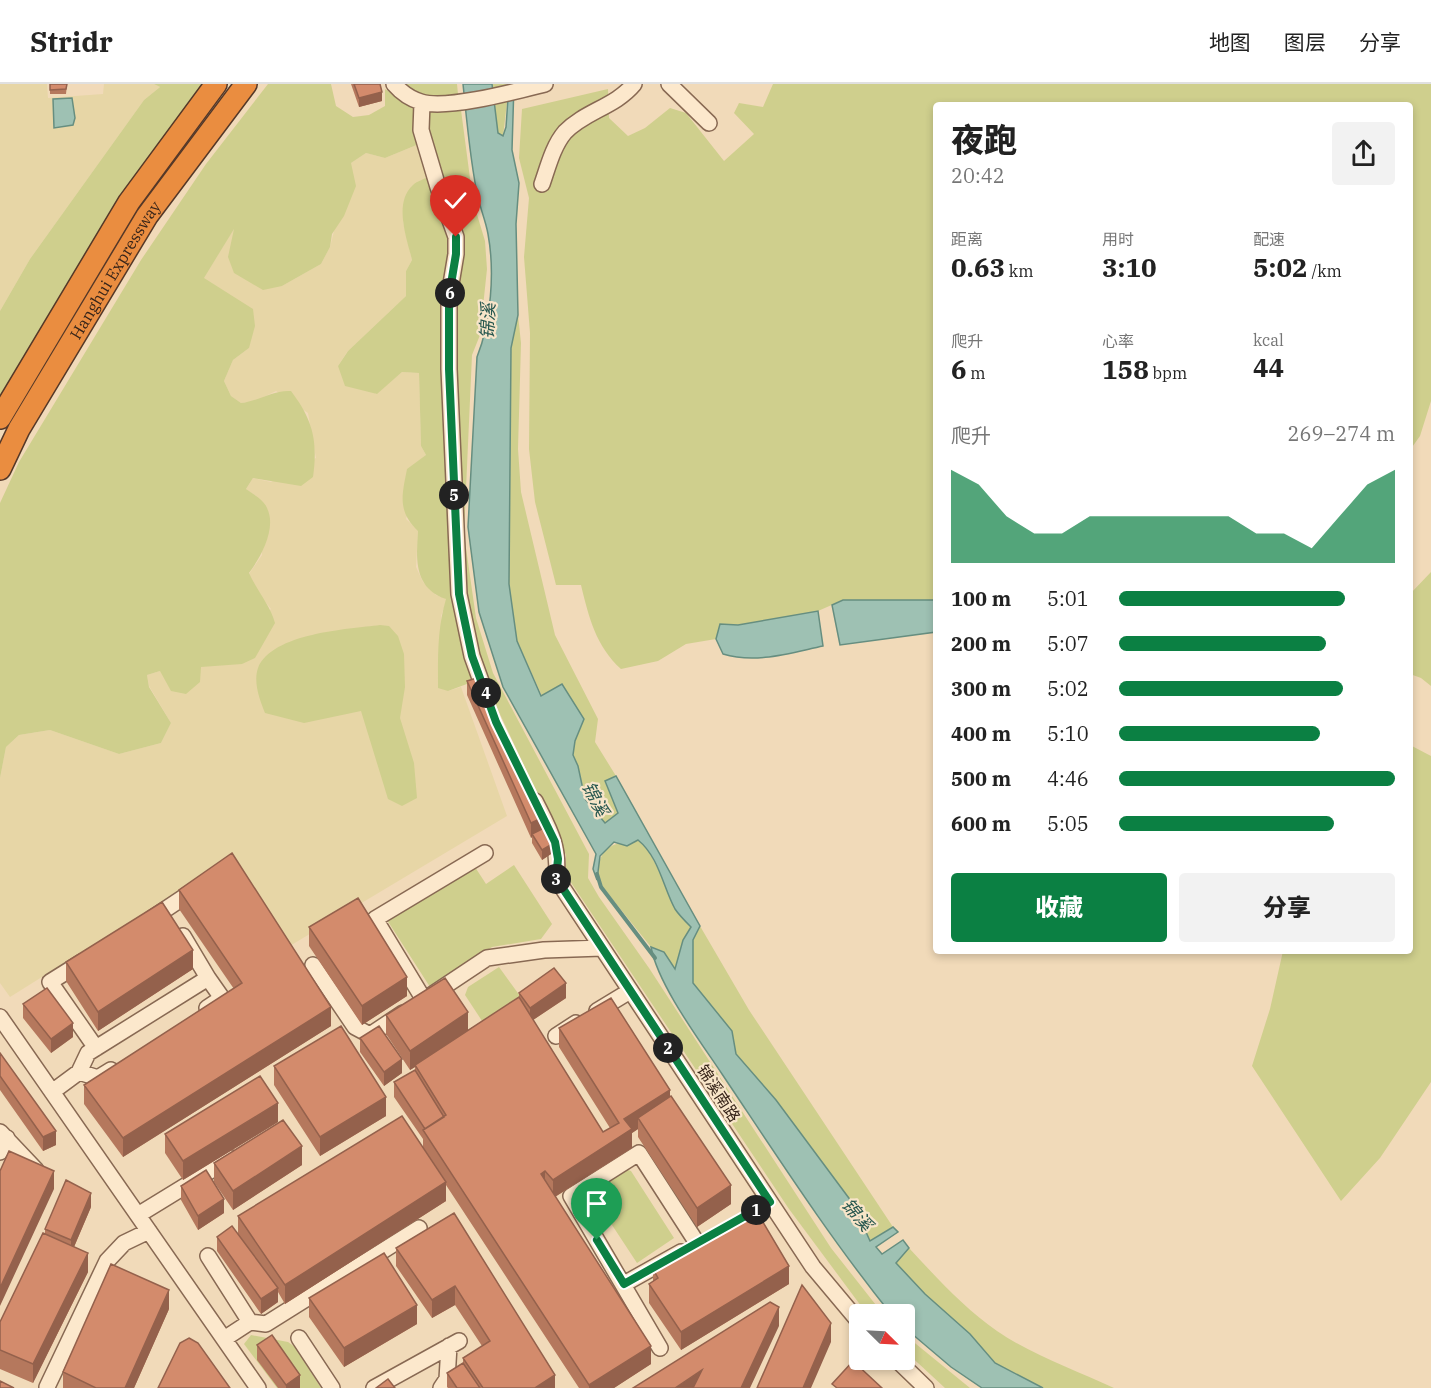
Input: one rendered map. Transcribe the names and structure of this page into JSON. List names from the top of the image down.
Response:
{
  "streets": {
    "highway": ["Hanghui Expressway"],
    "street": ["锦溪南路"]
  },
  "water": ["锦溪"],
  "north": "bottom right",
  "page": {
    "header": "Stridr",
    "nav": ["地图", "图层", "分享"],
    "heading": ["夜跑", "20:42"],
    "stats": [
      ["距离", "0.63 km"],
      ["用时", "3:10"],
      ["配速", "5:02 /km"],
      ["爬升", "6 m"],
      ["心率", "158 bpm"],
      ["kcal", "44"]
    ],
    "pins": [
      "6",
      "5",
      "4",
      "3",
      "2",
      "1"
    ],
    "chart": ["爬升", "269–274 m"],
    "list": [
      {
        "name": "100 m",
        "note": "5:01"
      },
      {
        "name": "200 m",
        "note": "5:07"
      },
      {
        "name": "300 m",
        "note": "5:02"
      },
      {
        "name": "400 m",
        "note": "5:10"
      },
      {
        "name": "500 m",
        "note": "4:46"
      },
      {
        "name": "600 m",
        "note": "5:05"
      }
    ],
    "buttons": ["收藏", "分享"]
  }
}
